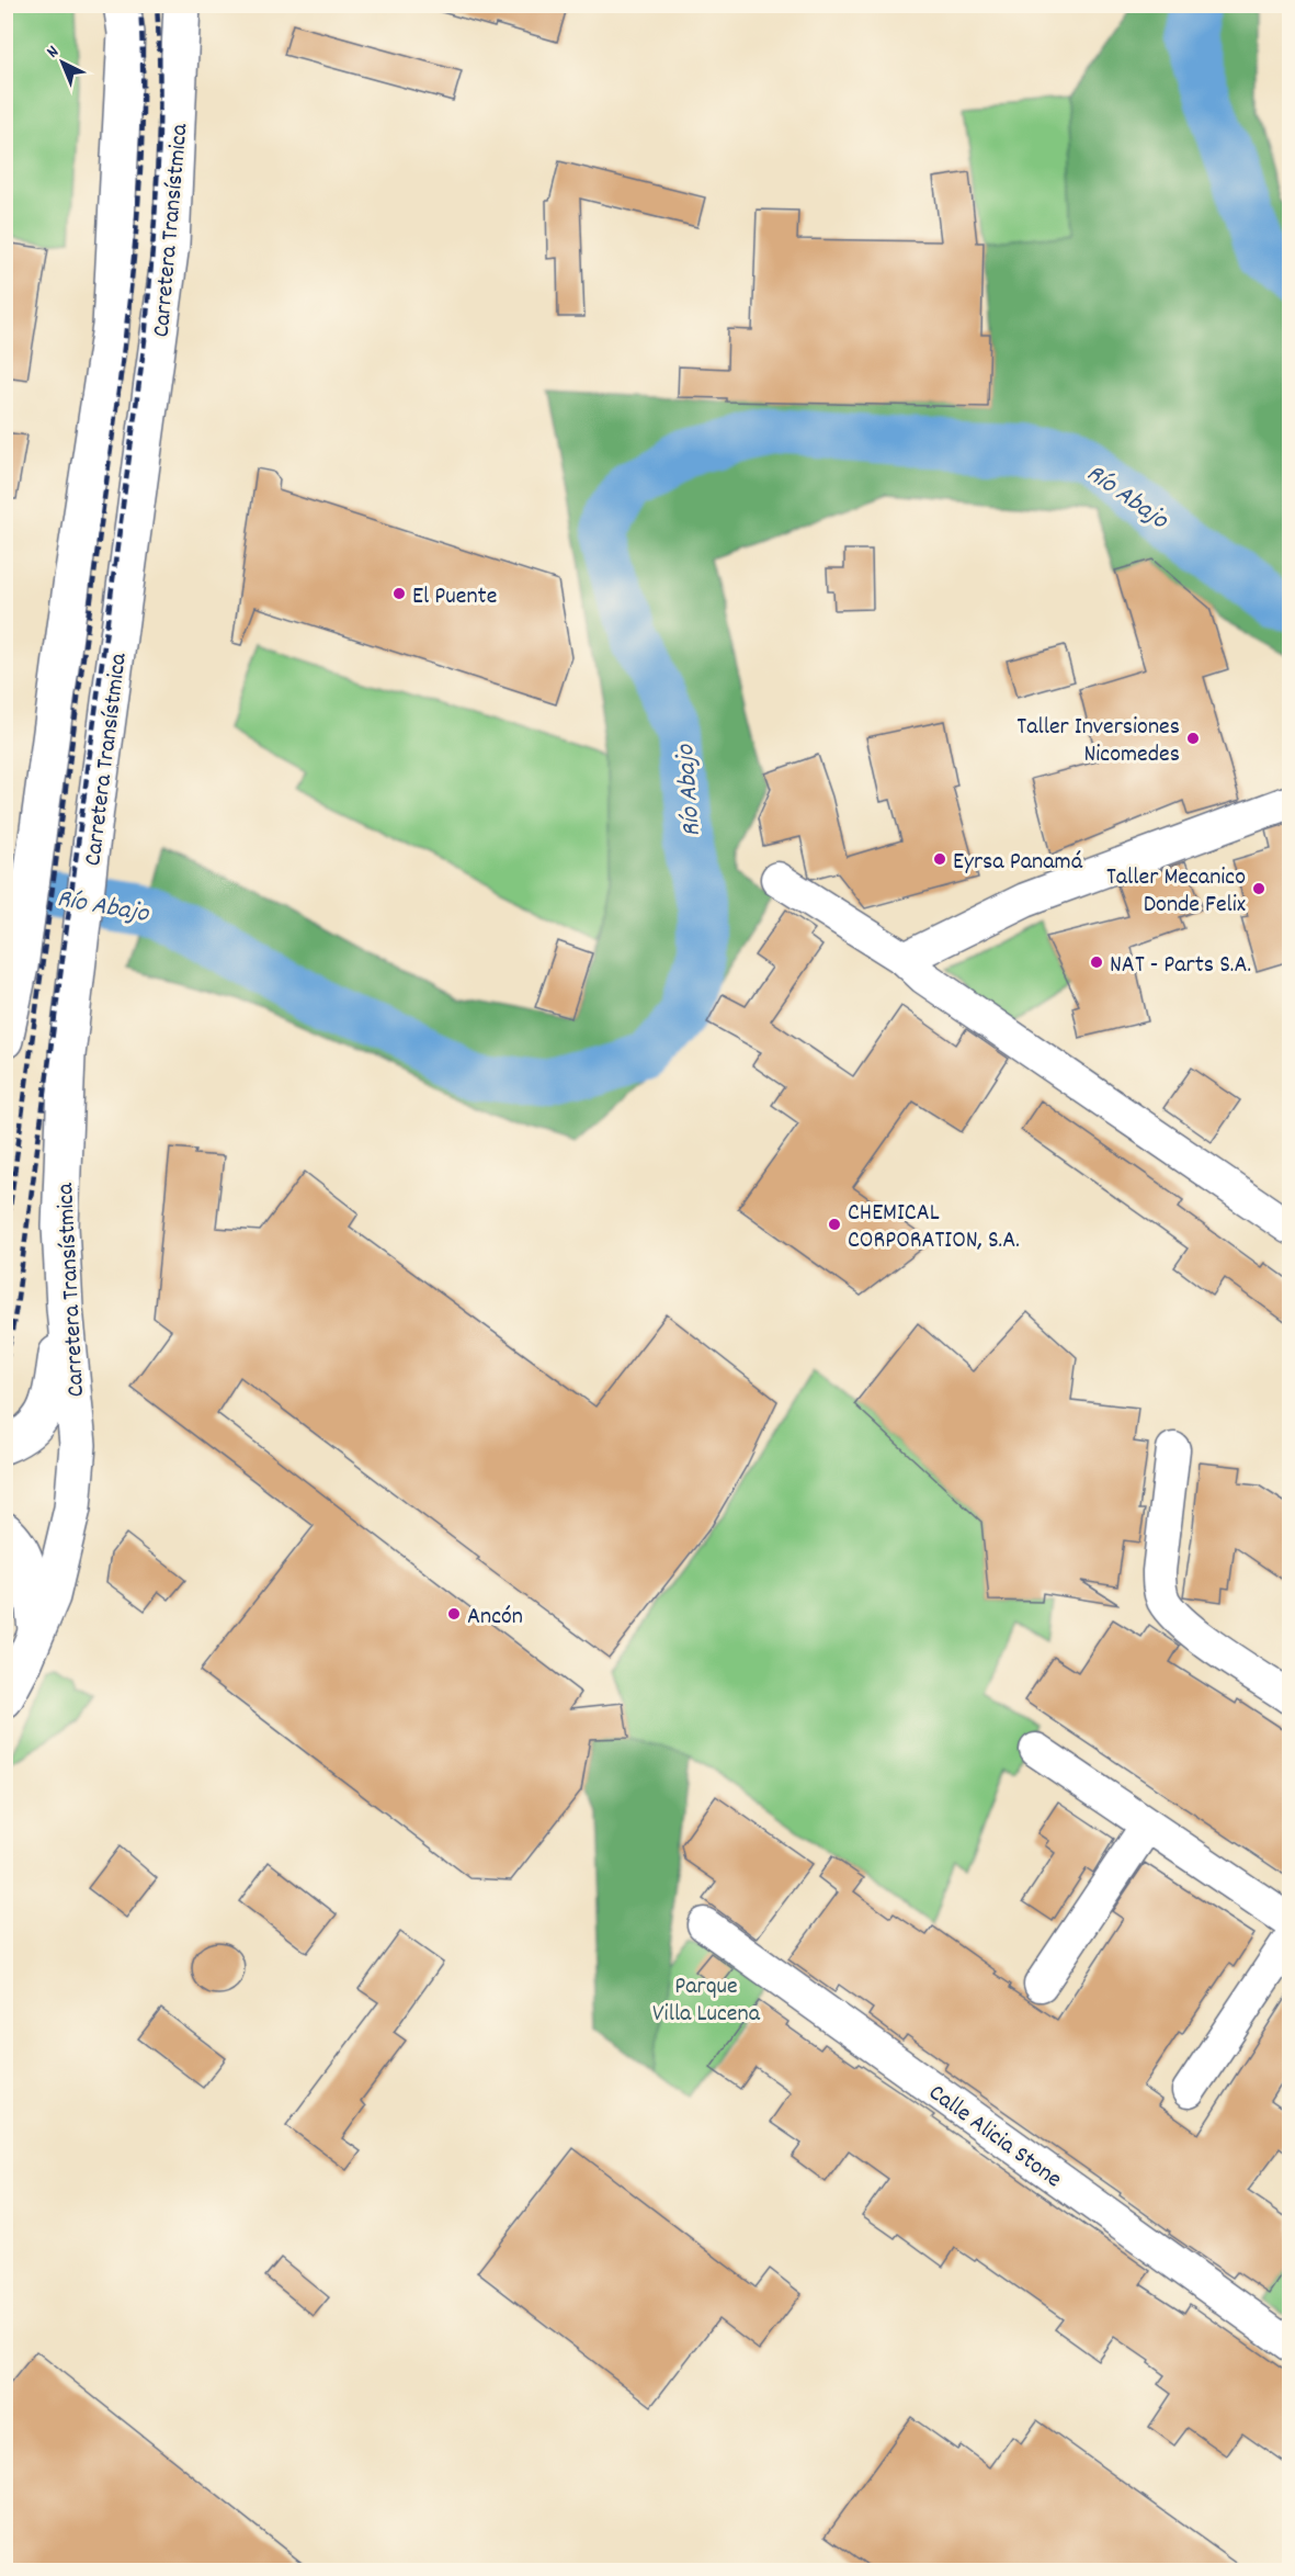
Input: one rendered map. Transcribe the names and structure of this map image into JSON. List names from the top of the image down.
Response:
{
  "streets": {
    "main road": ["Carretera Transístmica"],
    "street": ["Calle Alicia Stone"]
  },
  "water": ["Río Abajo"],
  "parks": ["Parque Villa Lucena"],
  "places": [
    "El Puente",
    "Taller Inversiones Nicomedes",
    "Eyrsa Panamá",
    "Taller Mecanico Donde Felix",
    "NAT - Parts S.A.",
    "CHEMICAL CORPORATION, S.A.",
    "Ancón"
  ],
  "north": "top left"
}
